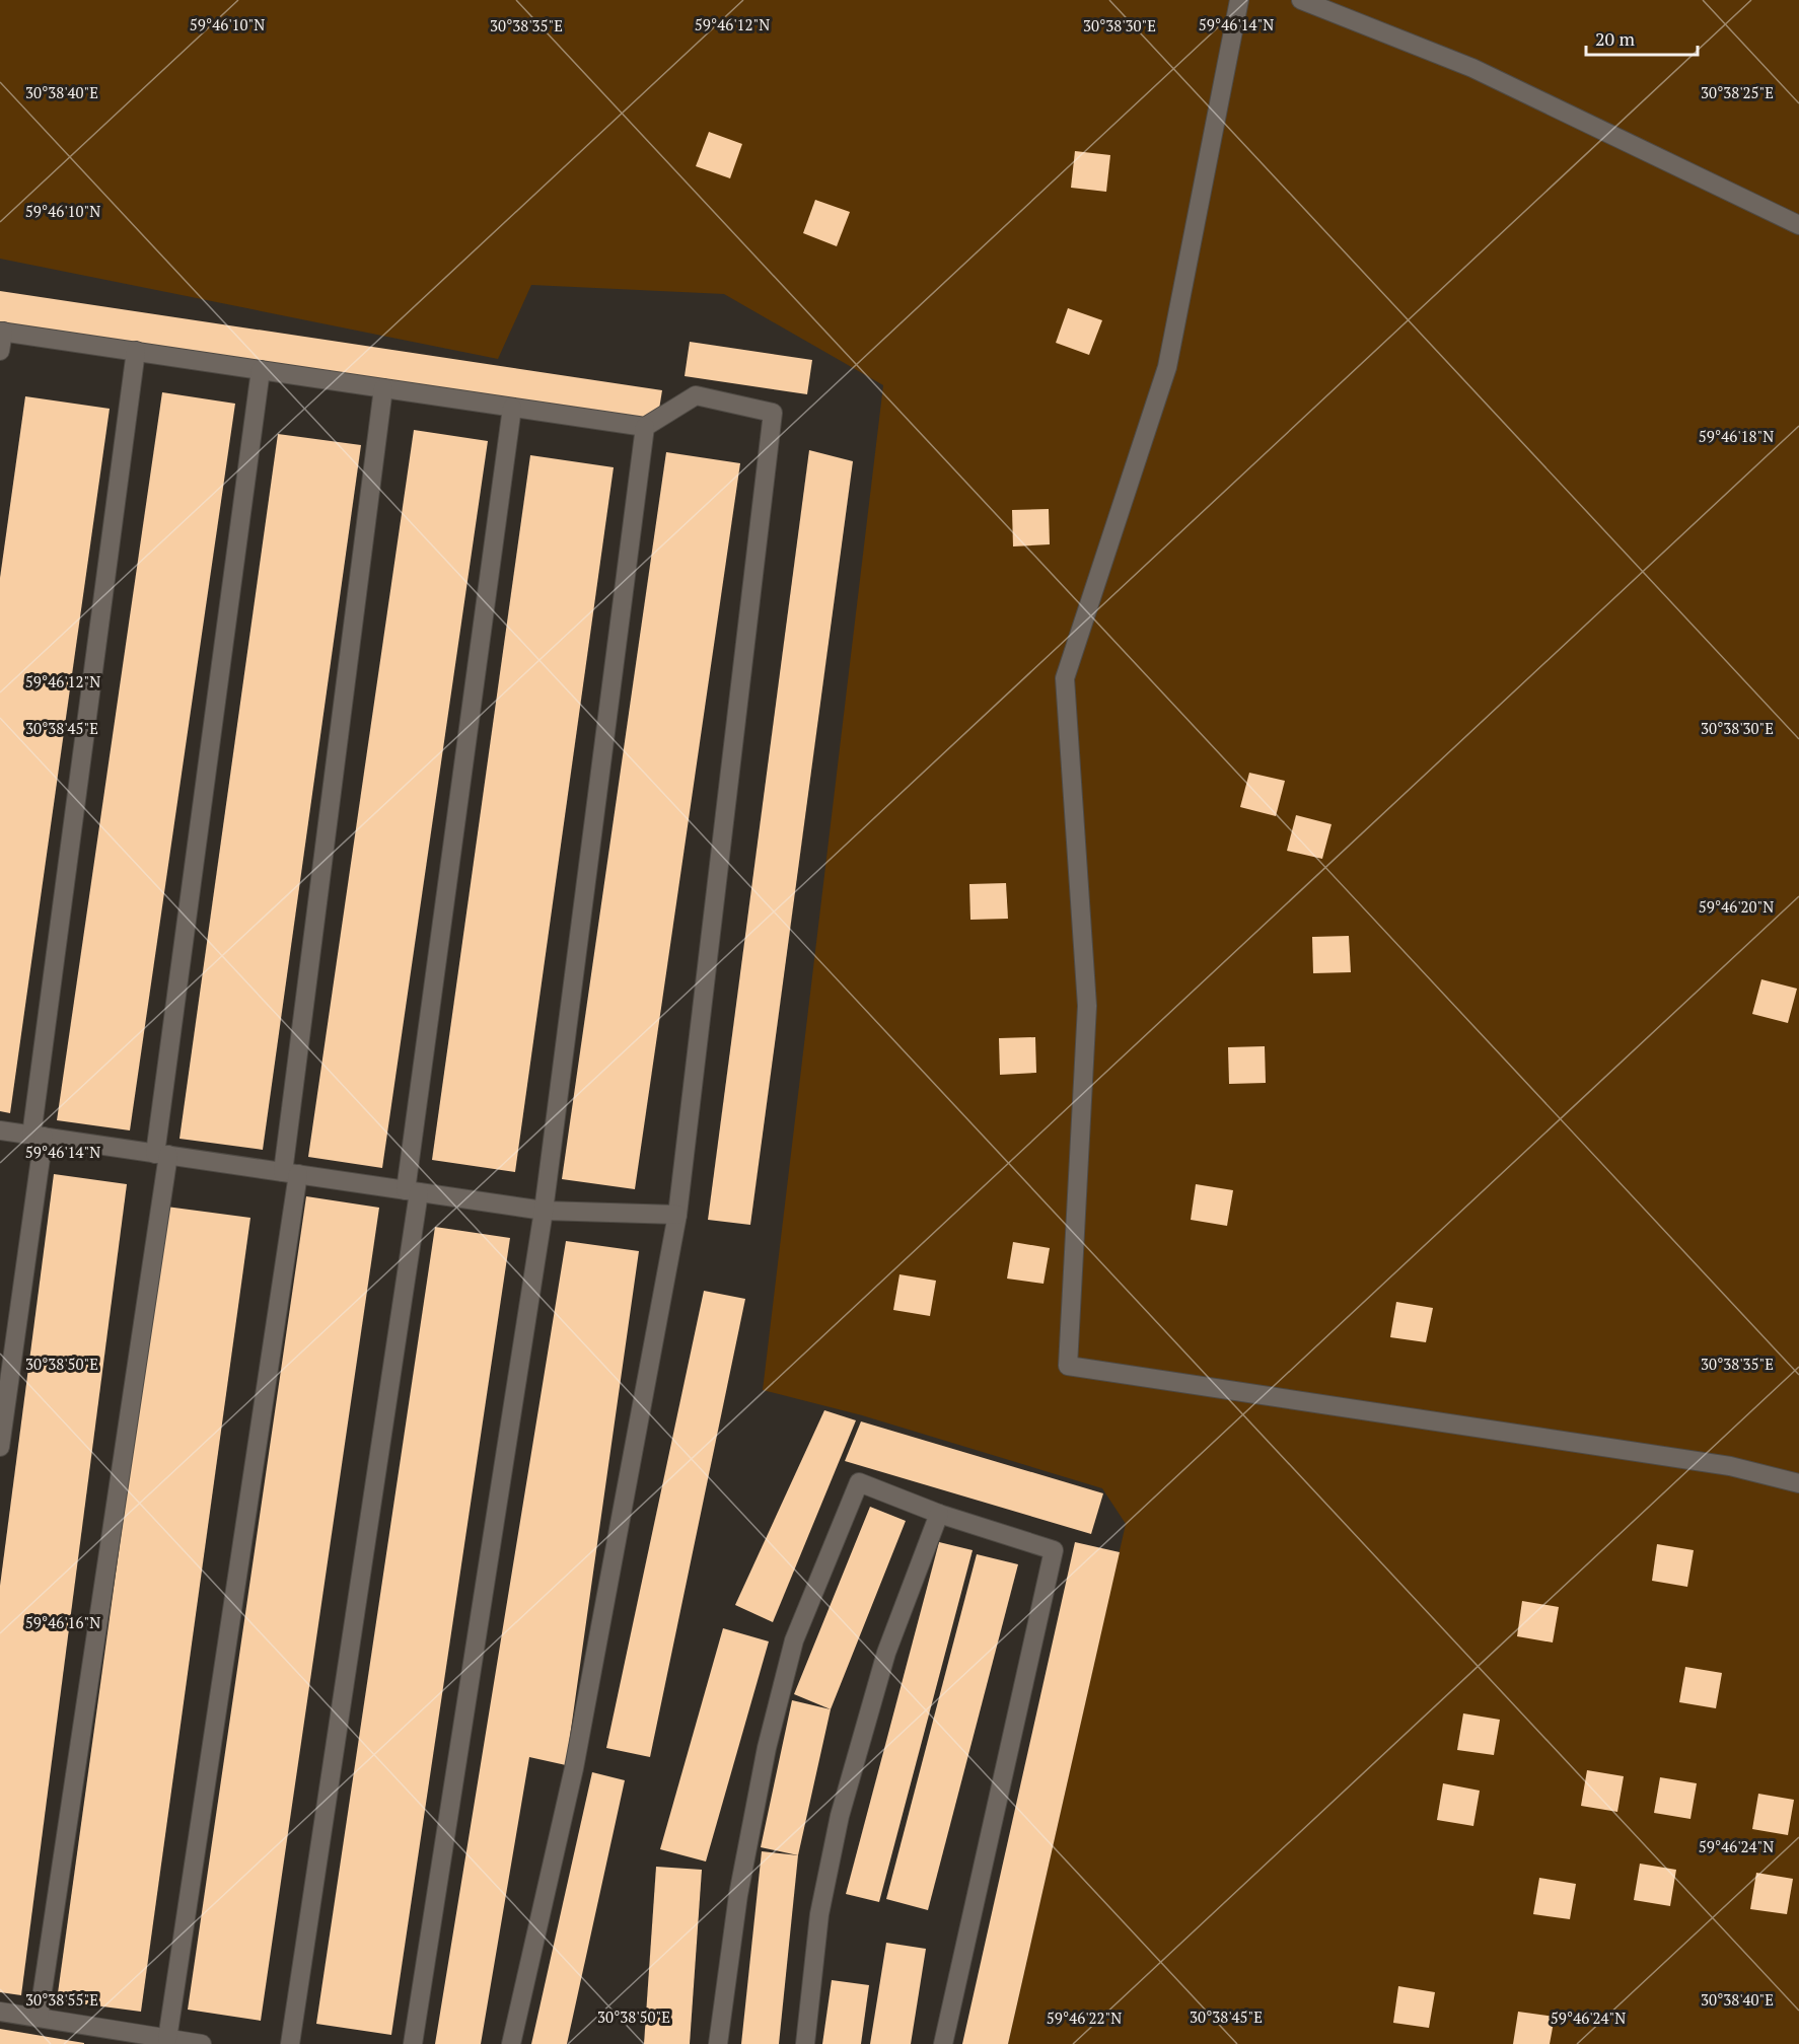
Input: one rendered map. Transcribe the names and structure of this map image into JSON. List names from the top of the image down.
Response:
{
  "scale_bar": "20 m",
  "coordinates": [
    "59°46'10\"N",
    "59°46'12\"N",
    "59°46'14\"N",
    "30°38'35\"E",
    "30°38'30\"E",
    "30°38'25\"E",
    "30°38'40\"E",
    "59°46'18\"N",
    "30°38'45\"E",
    "59°46'20\"N",
    "30°38'50\"E",
    "59°46'16\"N",
    "59°46'24\"N",
    "30°38'55\"E",
    "59°46'22\"N"
  ]
}
